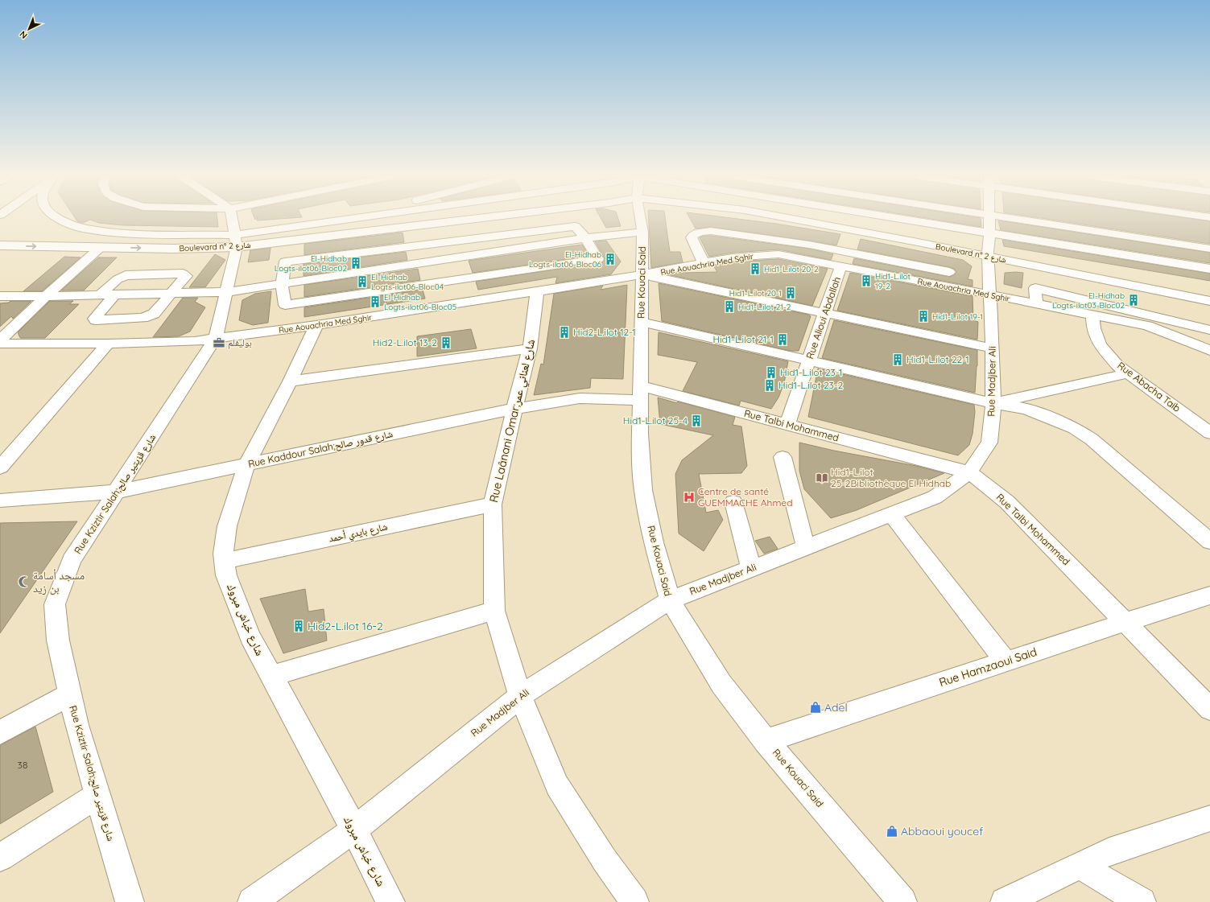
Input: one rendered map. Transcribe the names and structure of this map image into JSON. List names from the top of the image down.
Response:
{
  "streets": {
    "main road": ["Boulevard n° شارع 2"],
    "street": [
      "Rue Aouachria Med Sghir",
      "Rue Kouaci Said",
      "Rue Alioui Abdallah",
      "Rue Madjber Ali",
      "Rue Abacha Taib",
      "Rue Laânani Omar;شارع لعناني عمر",
      "Rue Talbi Mohammed",
      "Rue Kaddour Salah;شارع قدور صالح",
      "Rue Kziztir Salah;شارع قزيتير صالح",
      "شارع بايدي أحمد",
      "شارع خباش مبروك",
      "Rue Hamzaoui Said"
    ]
  },
  "crossings": [
    ["Boulevard n° شارع 2", "Rue Madjber Ali"],
    ["Boulevard n° شارع 2", "Rue Kziztir Salah;شارع قزيتير صالح"],
    ["Rue Aouachria Med Sghir", "Rue Kouaci Said"],
    ["Rue Aouachria Med Sghir", "Rue Alioui Abdallah"],
    ["Rue Aouachria Med Sghir", "Rue Madjber Ali"],
    ["Rue Aouachria Med Sghir", "Rue Abacha Taib"],
    ["Rue Aouachria Med Sghir", "Rue Laânani Omar;شارع لعناني عمر"],
    ["Rue Aouachria Med Sghir", "Rue Kziztir Salah;شارع قزيتير صالح"],
    ["Rue Aouachria Med Sghir", "شارع خباش مبروك"],
    ["Rue Kouaci Said", "Rue Madjber Ali"],
    ["Rue Kouaci Said", "Rue Talbi Mohammed"],
    ["Rue Kouaci Said", "Rue Kaddour Salah;شارع قدور صالح"],
    ["Rue Kouaci Said", "Rue Hamzaoui Said"],
    ["Rue Alioui Abdallah", "Rue Talbi Mohammed"],
    ["Rue Madjber Ali", "Rue Laânani Omar;شارع لعناني عمر"],
    ["Rue Madjber Ali", "Rue Talbi Mohammed"],
    ["Rue Madjber Ali", "شارع خباش مبروك"],
    ["Rue Laânani Omar;شارع لعناني عمر", "Rue Kaddour Salah;شارع قدور صالح"],
    ["Rue Laânani Omar;شارع لعناني عمر", "شارع بايدي أحمد"],
    ["Rue Talbi Mohammed", "Rue Kaddour Salah;شارع قدور صالح"],
    ["Rue Talbi Mohammed", "Rue Hamzaoui Said"],
    ["Rue Kaddour Salah;شارع قدور صالح", "Rue Kziztir Salah;شارع قزيتير صالح"],
    ["Rue Kaddour Salah;شارع قدور صالح", "شارع خباش مبروك"],
    ["شارع بايدي أحمد", "شارع خباش مبروك"]
  ],
  "places": {
    "building": [
      "El-Hidhab Logts-ilot06-Bloc06",
      "El-Hidhab Logts-ilot06-Bloc02",
      "Hid1-L.ilot 20-2",
      "Hid1-L.ilot 19-2",
      "El-Hidhab Logts-ilot06-Bloc04",
      "Hid1-L.ilot 20-1",
      "El-Hidhab Logts-ilot03-Bloc02",
      "El-Hidhab Logts-ilot06-Bloc05",
      "Hid1-L.ilot 21-2",
      "Hid1-L.ilot 19-1",
      "Hid2-L.ilot 12-1",
      "Hid1-L.ilot 21-1",
      "Hid2-L.ilot 13-2",
      "Hid1-L.ilot 22-1",
      "Hid1-L.ilot 23-1",
      "Hid1-L.ilot 23-2",
      "Hid1-L.ilot 25-4",
      "Hid2-L.ilot 16-2"
    ],
    "office": ["بوليفلم"],
    "library": ["Hid1-L.ilot 25-2Bibliothèque El Hidhab"],
    "hospital": ["Centre de santé GUEMMACHE Ahmed"],
    "mosque": ["مسجد أسامة بن زيد"],
    "shop": ["Adel", "Abbaoui youcef"]
  },
  "house_numbers": ["38"],
  "north": "bottom left"
}
